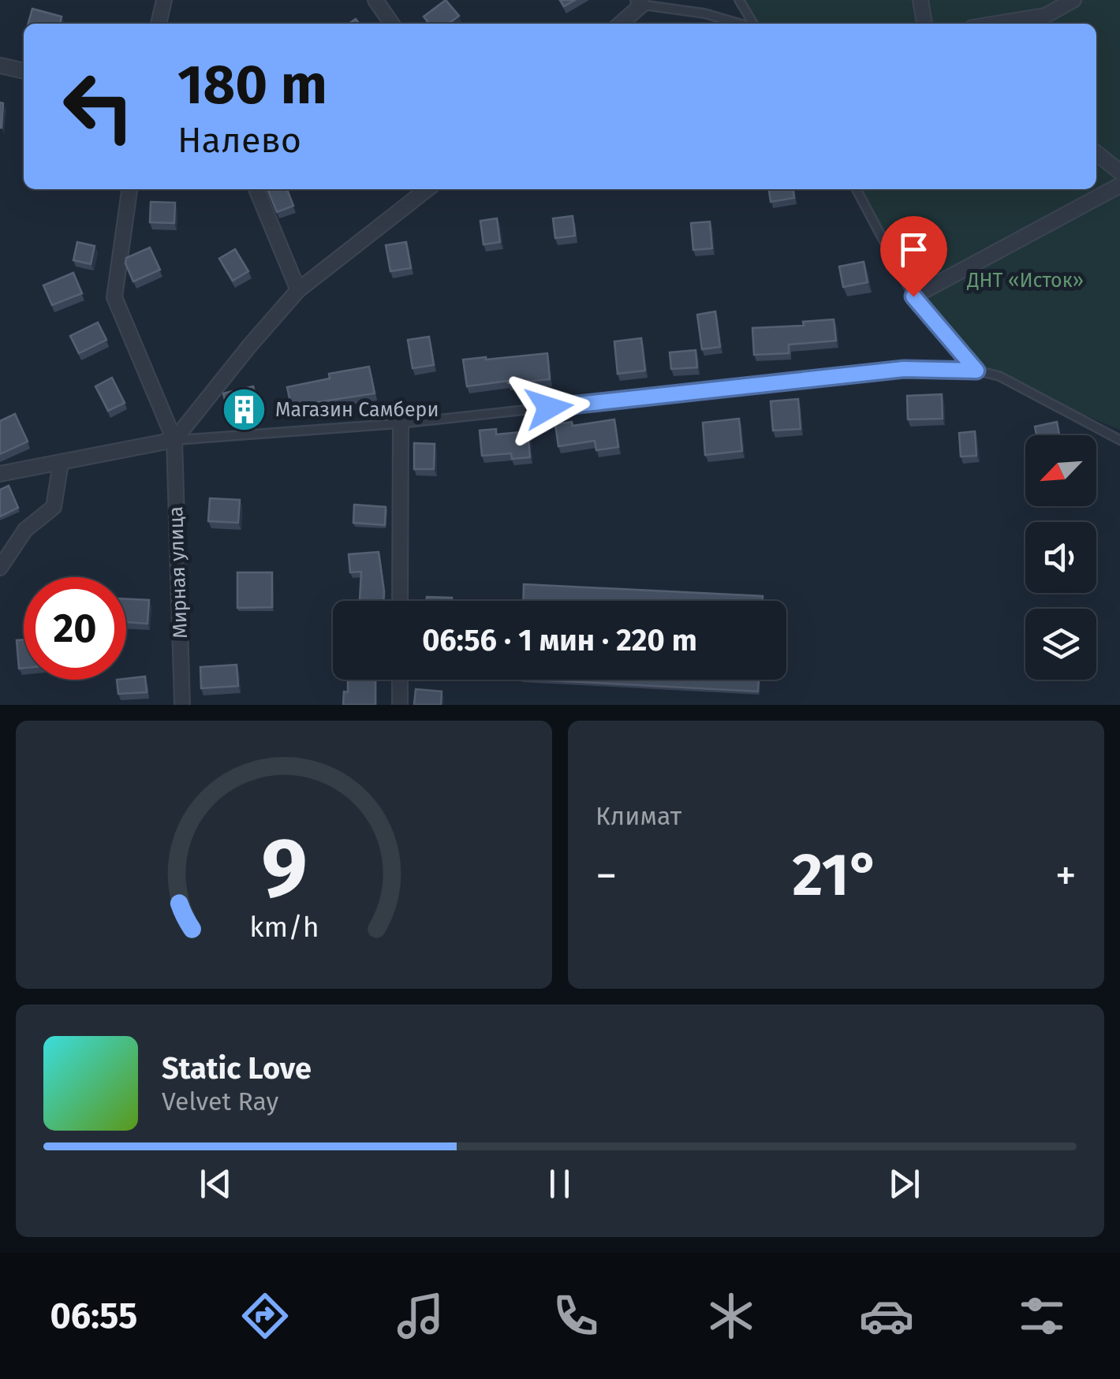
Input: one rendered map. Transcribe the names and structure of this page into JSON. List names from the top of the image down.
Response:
{
  "streets": {
    "street": ["Мирная улица"]
  },
  "parks": ["ДНТ «Исток»"],
  "places": {
    "building": ["Магазин Самбери"]
  },
  "north": "bottom left",
  "page": {
    "turn": ["180 m", "Налево"],
    "limit": "20",
    "trip": "06:56 · 1 мин · 220 m",
    "tile": "Климат",
    "heat": ["−", "21°", "+"],
    "song": ["Static Love", "Velvet Ray"],
    "tabs": "06:55",
    "gauge": ["9", "km/h"]
  }
}
